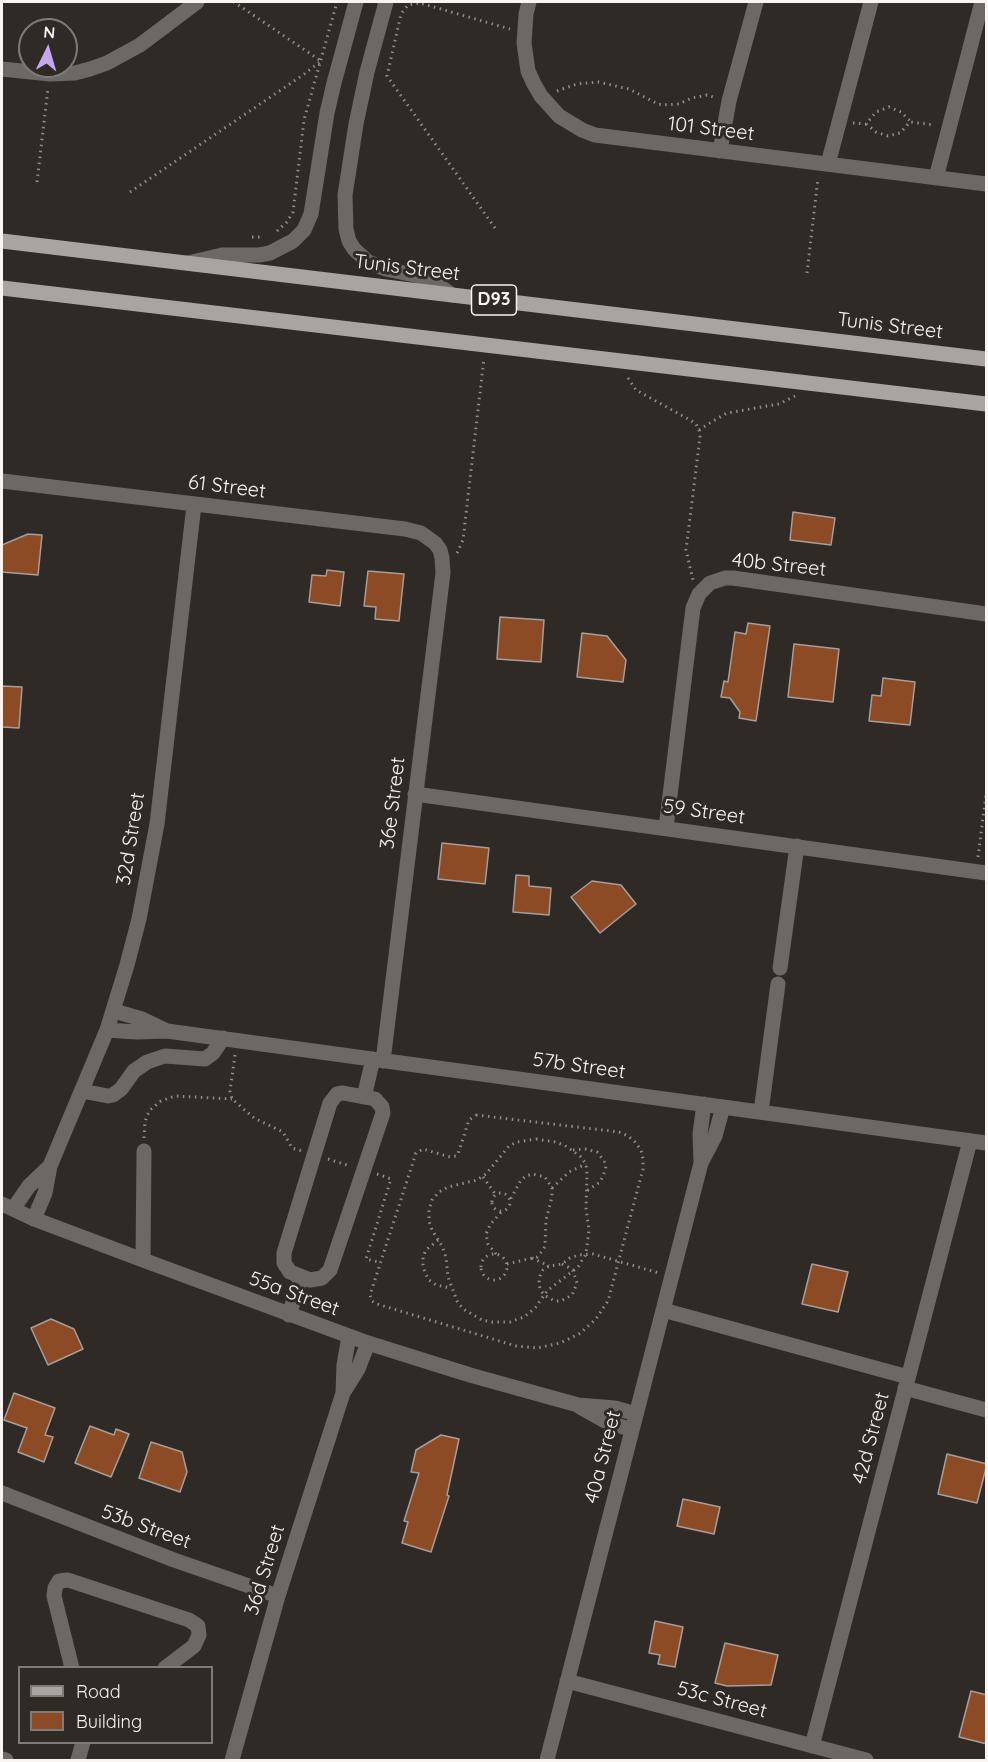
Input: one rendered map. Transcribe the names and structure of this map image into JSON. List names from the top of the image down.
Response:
{
  "streets": {
    "main road": ["Tunis Street", "D93"],
    "street": [
      "101 Street",
      "61 Street",
      "40b Street",
      "36e Street",
      "59 Street",
      "32d Street",
      "57b Street",
      "55a Street",
      "42d Street",
      "40a Street",
      "53b Street",
      "36d Street",
      "53c Street"
    ]
  },
  "crossings": [
    ["61 Street", "36e Street"],
    ["61 Street", "32d Street"],
    ["36e Street", "59 Street"],
    ["36e Street", "57b Street"],
    ["32d Street", "57b Street"],
    ["32d Street", "55a Street"],
    ["57b Street", "42d Street"],
    ["57b Street", "40a Street"],
    ["55a Street", "40a Street"],
    ["55a Street", "36d Street"],
    ["42d Street", "53c Street"],
    ["40a Street", "53c Street"],
    ["53b Street", "36d Street"]
  ],
  "legend": ["Road", "Building"],
  "north": "top"
}
